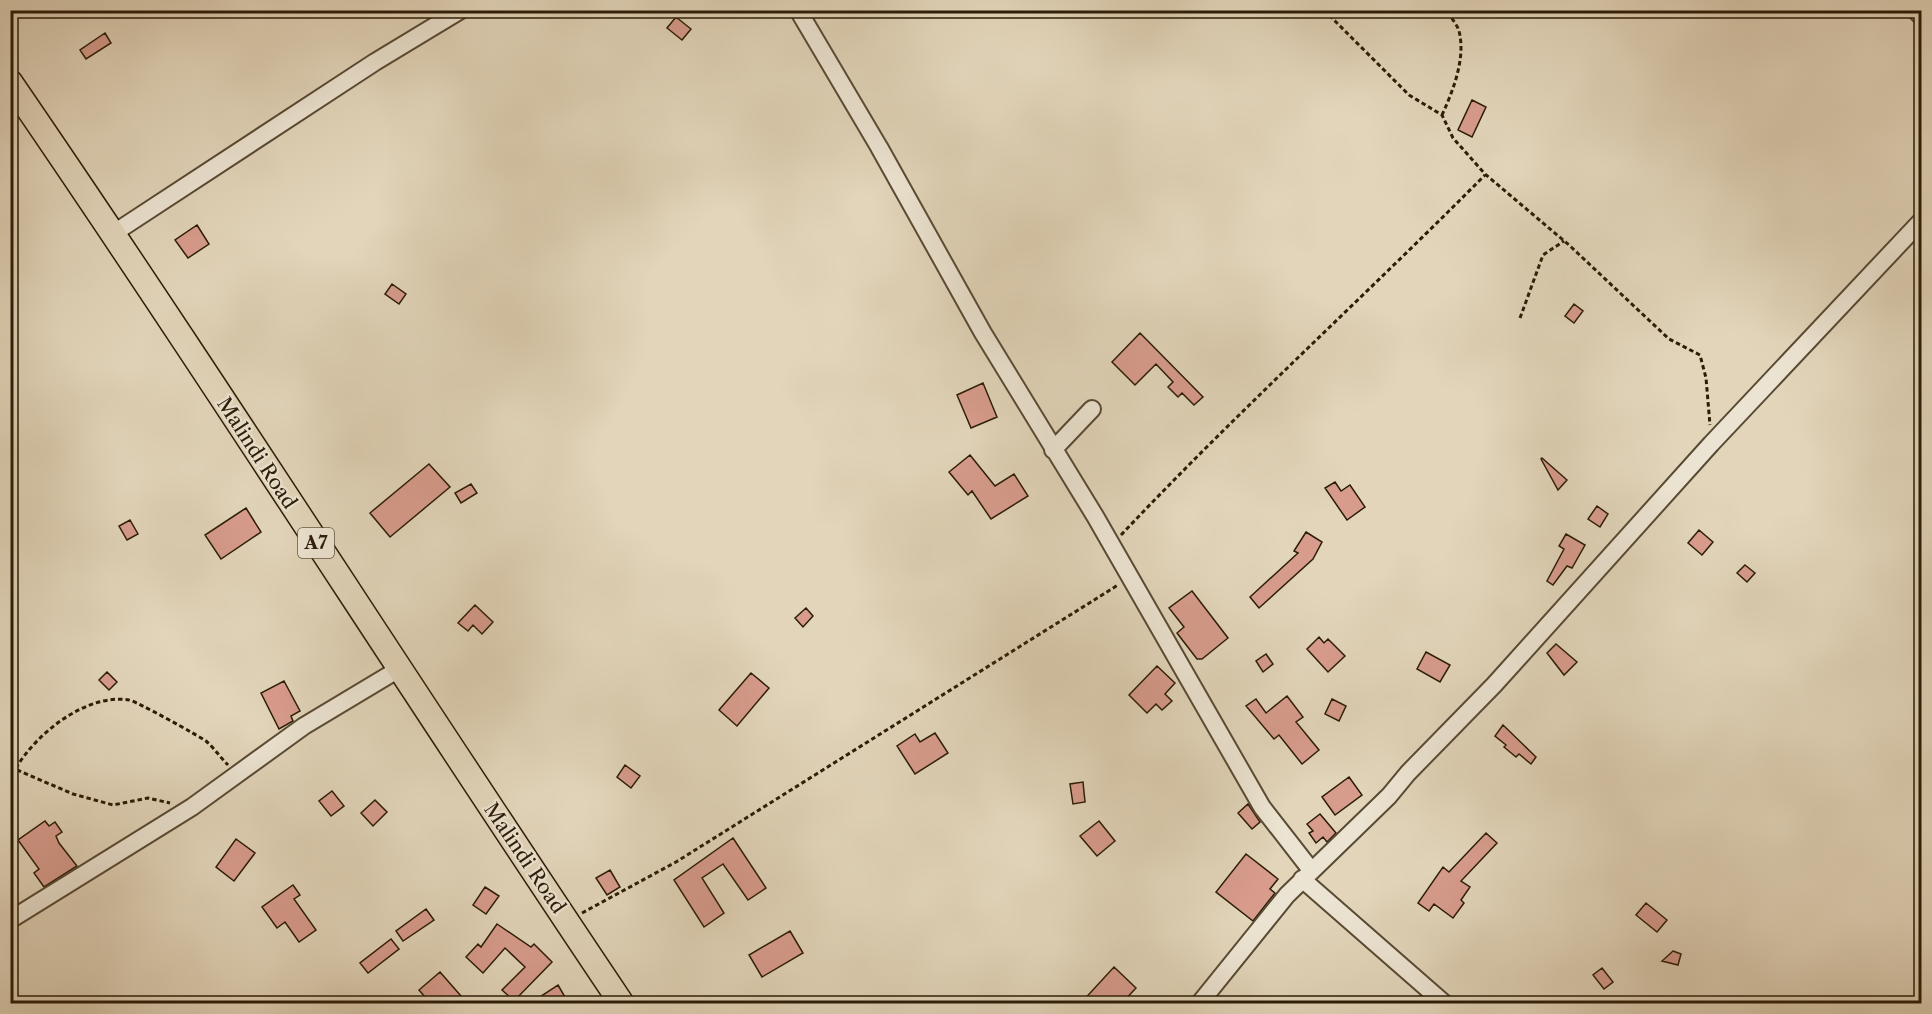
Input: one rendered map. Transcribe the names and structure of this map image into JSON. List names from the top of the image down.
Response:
{
  "streets": {
    "highway": ["Malindi Road", "A7"]
  }
}
